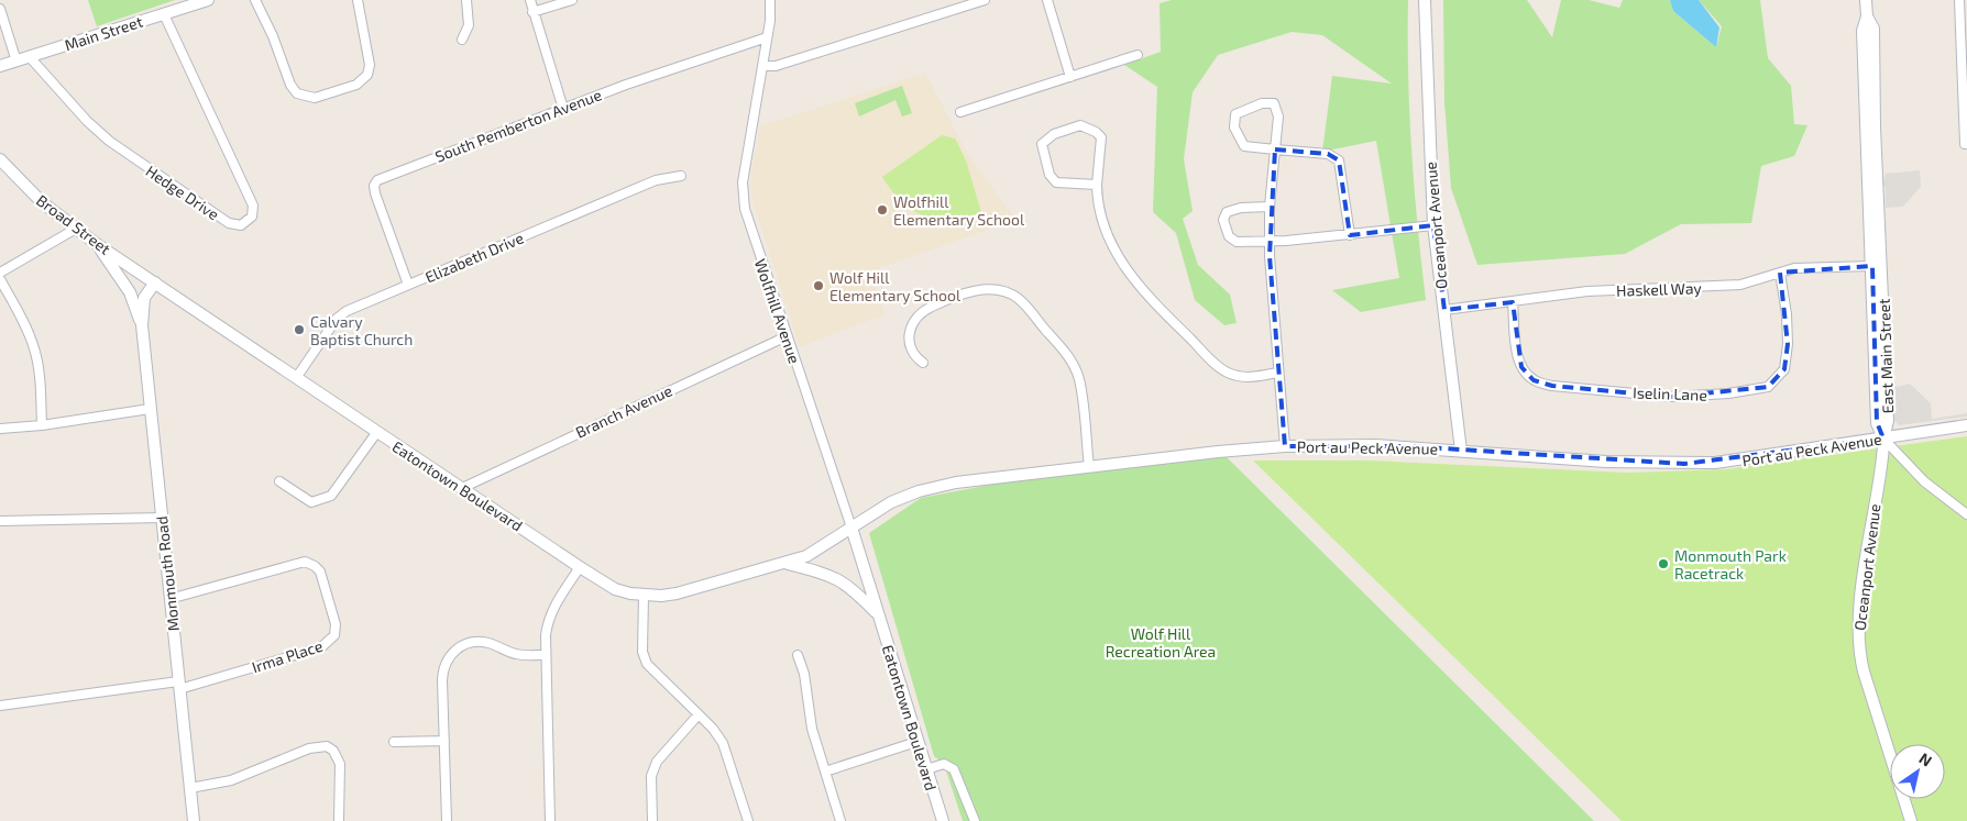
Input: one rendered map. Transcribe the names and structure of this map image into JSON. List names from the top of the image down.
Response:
{
  "streets": {
    "street": [
      "Main Street",
      "South Pemberton Avenue",
      "Hedge Drive",
      "Broad Street",
      "Oceanport Avenue",
      "Elizabeth Drive",
      "Haskell Way",
      "Wolfhill Avenue",
      "East Main Street",
      "Iselin Lane",
      "Branch Avenue",
      "Port au Peck Avenue",
      "Eatontown Boulevard",
      "Monmouth Road",
      "Irma Place"
    ]
  },
  "crossings": [
    ["Main Street", "Hedge Drive"],
    ["South Pemberton Avenue", "Elizabeth Drive"],
    ["South Pemberton Avenue", "Wolfhill Avenue"],
    ["Broad Street", "Eatontown Boulevard"],
    ["Broad Street", "Monmouth Road"],
    ["Oceanport Avenue", "Haskell Way"],
    ["Oceanport Avenue", "East Main Street"],
    ["Oceanport Avenue", "Port au Peck Avenue"],
    ["Elizabeth Drive", "Eatontown Boulevard"],
    ["Haskell Way", "East Main Street"],
    ["Haskell Way", "Iselin Lane"],
    ["Wolfhill Avenue", "Branch Avenue"],
    ["Wolfhill Avenue", "Port au Peck Avenue"],
    ["Wolfhill Avenue", "Eatontown Boulevard"],
    ["East Main Street", "Port au Peck Avenue"],
    ["Branch Avenue", "Eatontown Boulevard"],
    ["Port au Peck Avenue", "Eatontown Boulevard"],
    ["Eatontown Boulevard", "Monmouth Road"],
    ["Monmouth Road", "Irma Place"]
  ],
  "parks": ["Wolf Hill Recreation Area"],
  "places": [
    "Wolfhill Elementary School",
    "Wolf Hill Elementary School",
    "Calvary Baptist Church",
    "Monmouth Park Racetrack"
  ],
  "north": "top right"
}
